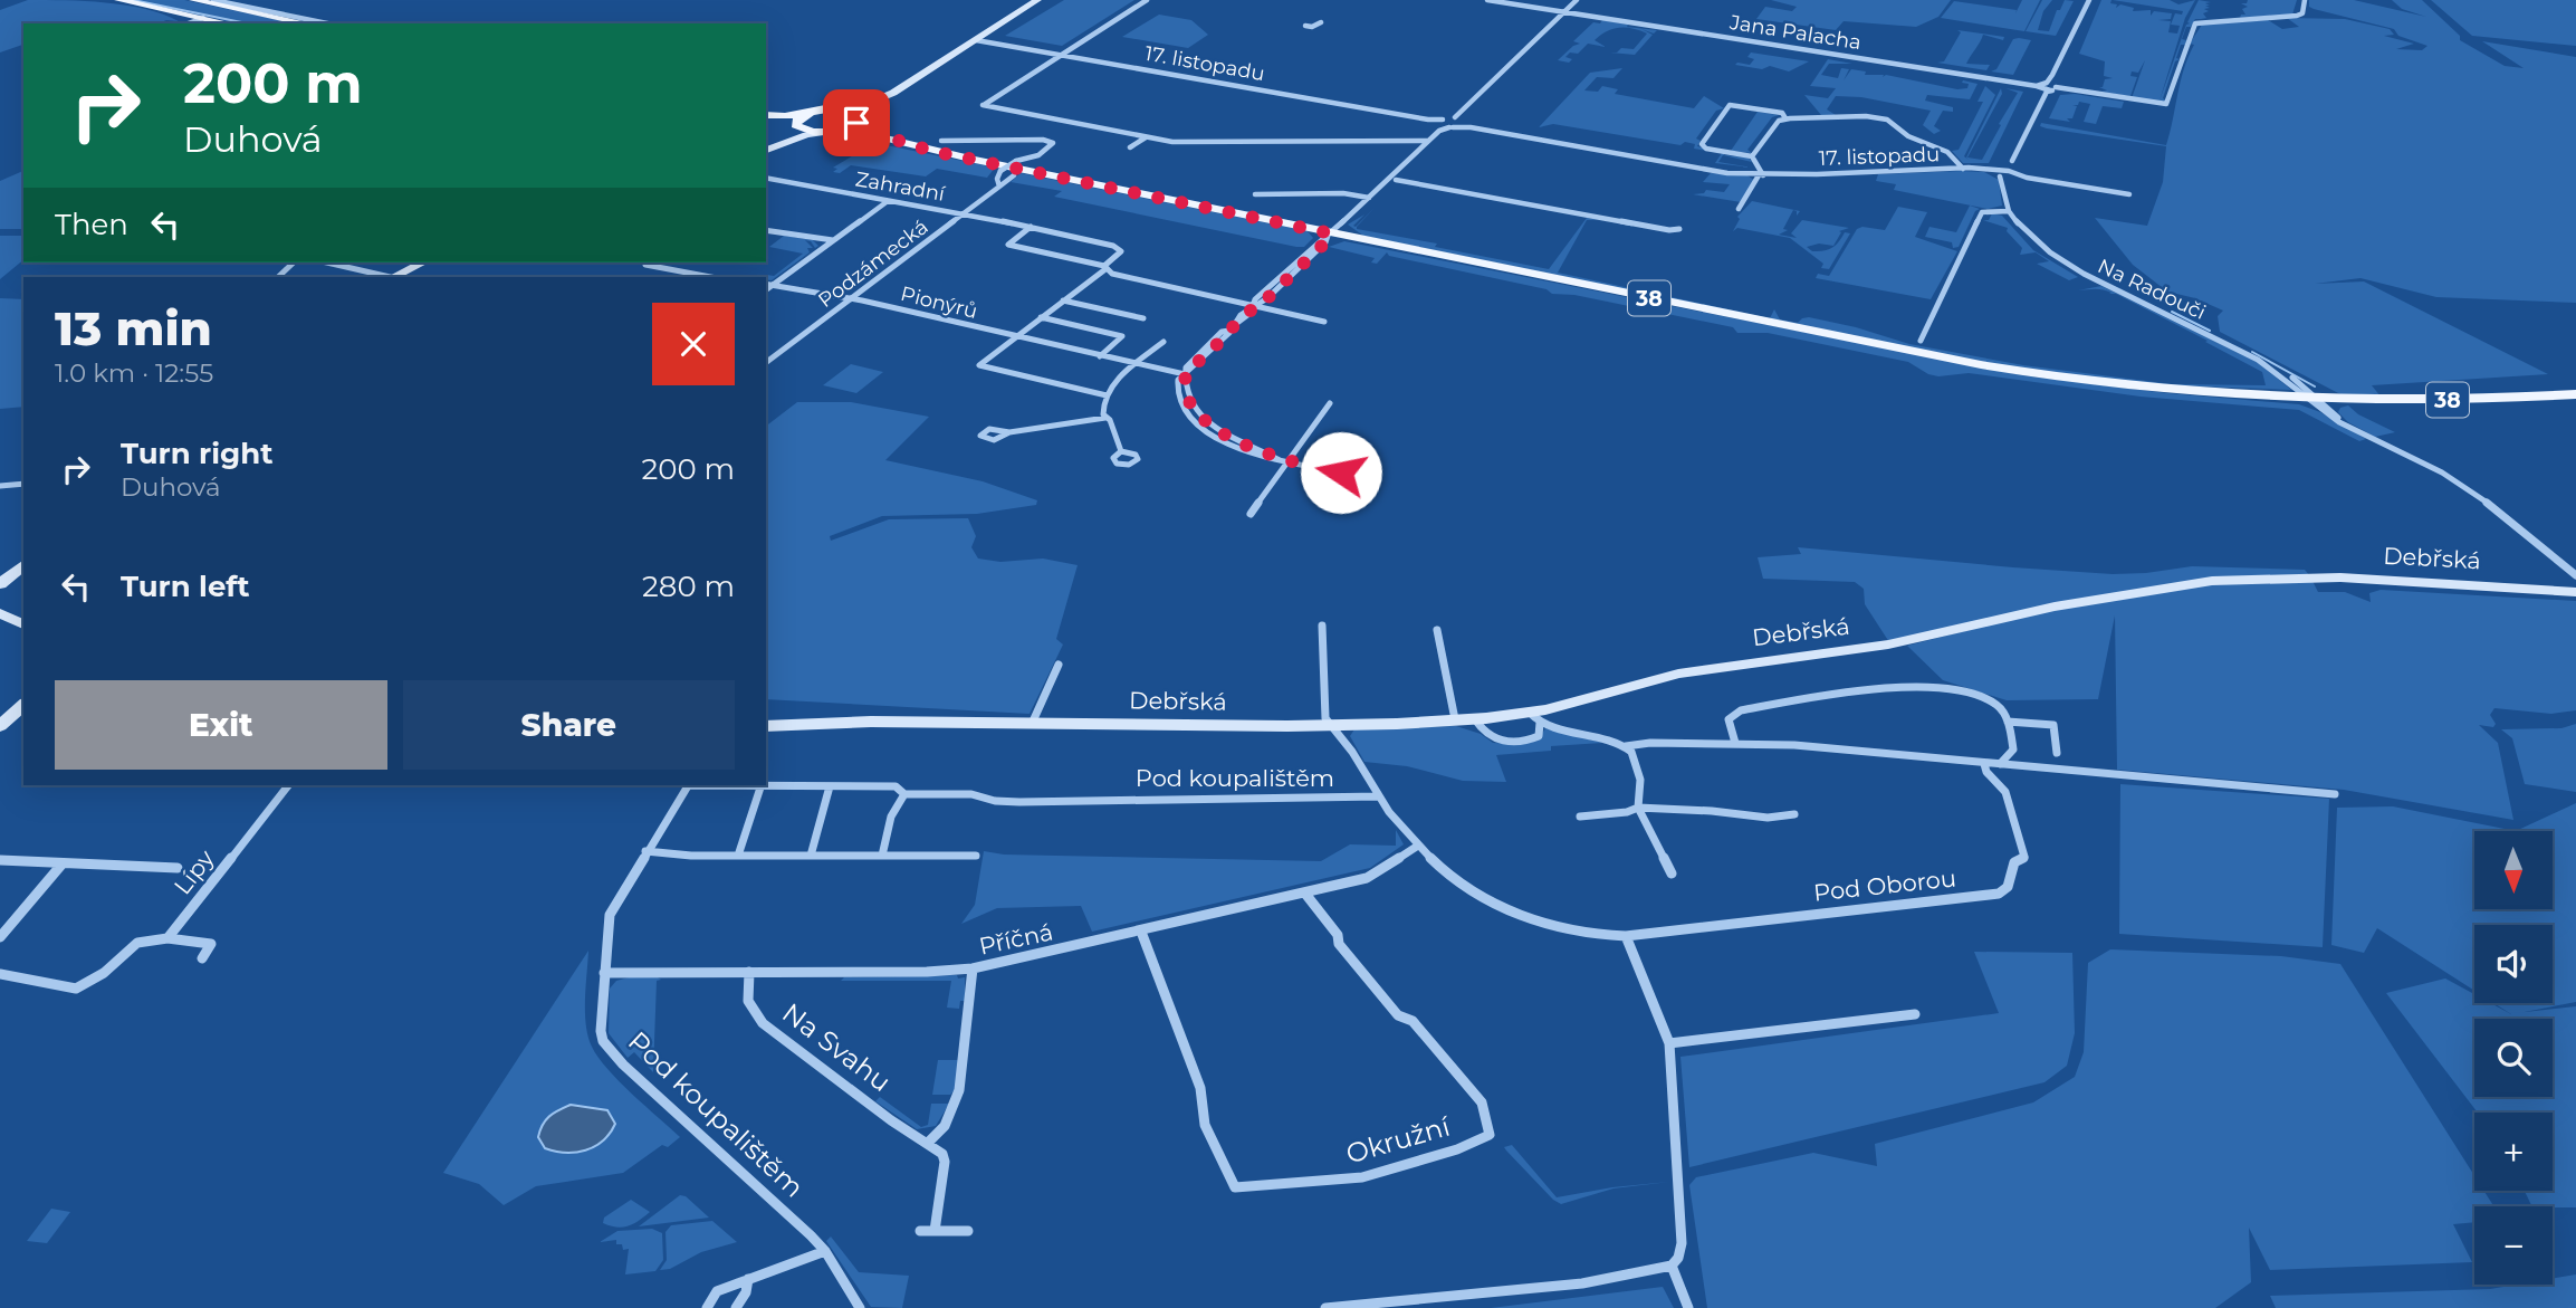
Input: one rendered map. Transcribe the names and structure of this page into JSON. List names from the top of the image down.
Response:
{
  "streets": {
    "main road": ["38", "Debřská"],
    "street": [
      "Jana Palacha",
      "17. listopadu",
      "Zahradní",
      "Podzámecká",
      "Na Radouči",
      "Pionýrů",
      "Pod koupalištěm",
      "Lípy",
      "Pod Oborou",
      "Příčná",
      "Na Svahu",
      "Okružní"
    ]
  },
  "crossings": [
    ["Zahradní", "Podzámecká"],
    ["Podzámecká", "Pionýrů"],
    ["Na Radouči", "38"],
    ["Debřská", "Pod Oborou"],
    ["Pod koupalištěm", "Pod Oborou"],
    ["Pod koupalištěm", "Příčná"],
    ["Pod Oborou", "Příčná"],
    ["Příčná", "Na Svahu"],
    ["Příčná", "Okružní"]
  ],
  "north": "bottom",
  "page": {
    "turn": ["200 m", "Duhová"],
    "then": "Then",
    "heading": ["13 min", "1.0 km · 12:55"],
    "list": [
      {
        "name": "Turn right",
        "note": "Duhová",
        "value": "200 m"
      },
      {
        "name": "Turn left",
        "value": "280 m"
      }
    ],
    "buttons": ["Exit", "Share"],
    "map_buttons": ["+", "−"]
  }
}
